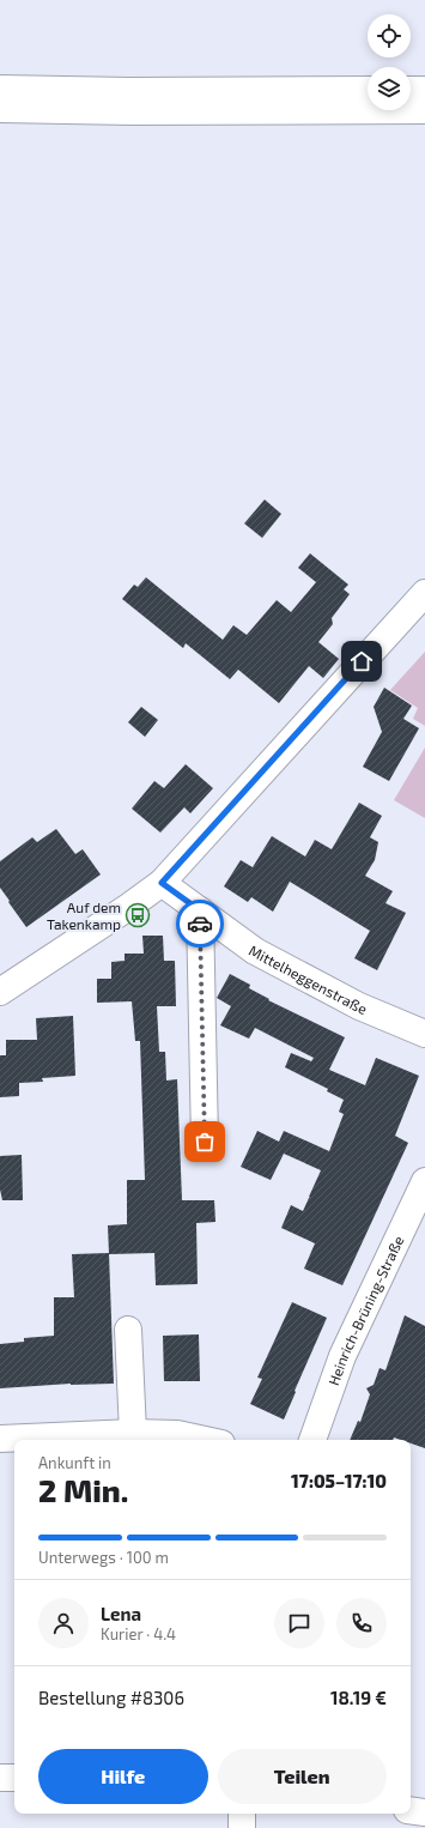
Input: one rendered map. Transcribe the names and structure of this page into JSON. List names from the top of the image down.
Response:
{
  "streets": {
    "main road": ["Mittelheggenstraße", "Heinrich-Brüning-Straße"]
  },
  "places": {
    "bus stop": ["Auf dem Takenkamp"]
  },
  "page": {
    "heading": ["2 Min.", "Ankunft in", "17:05–17:10"],
    "panel": [
      "Lena",
      "Kurier · 4.4",
      "Bestellung #8306",
      "18.19 €"
    ],
    "bar": "Unterwegs · 100 m",
    "buttons": ["Hilfe", "Teilen"]
  }
}
